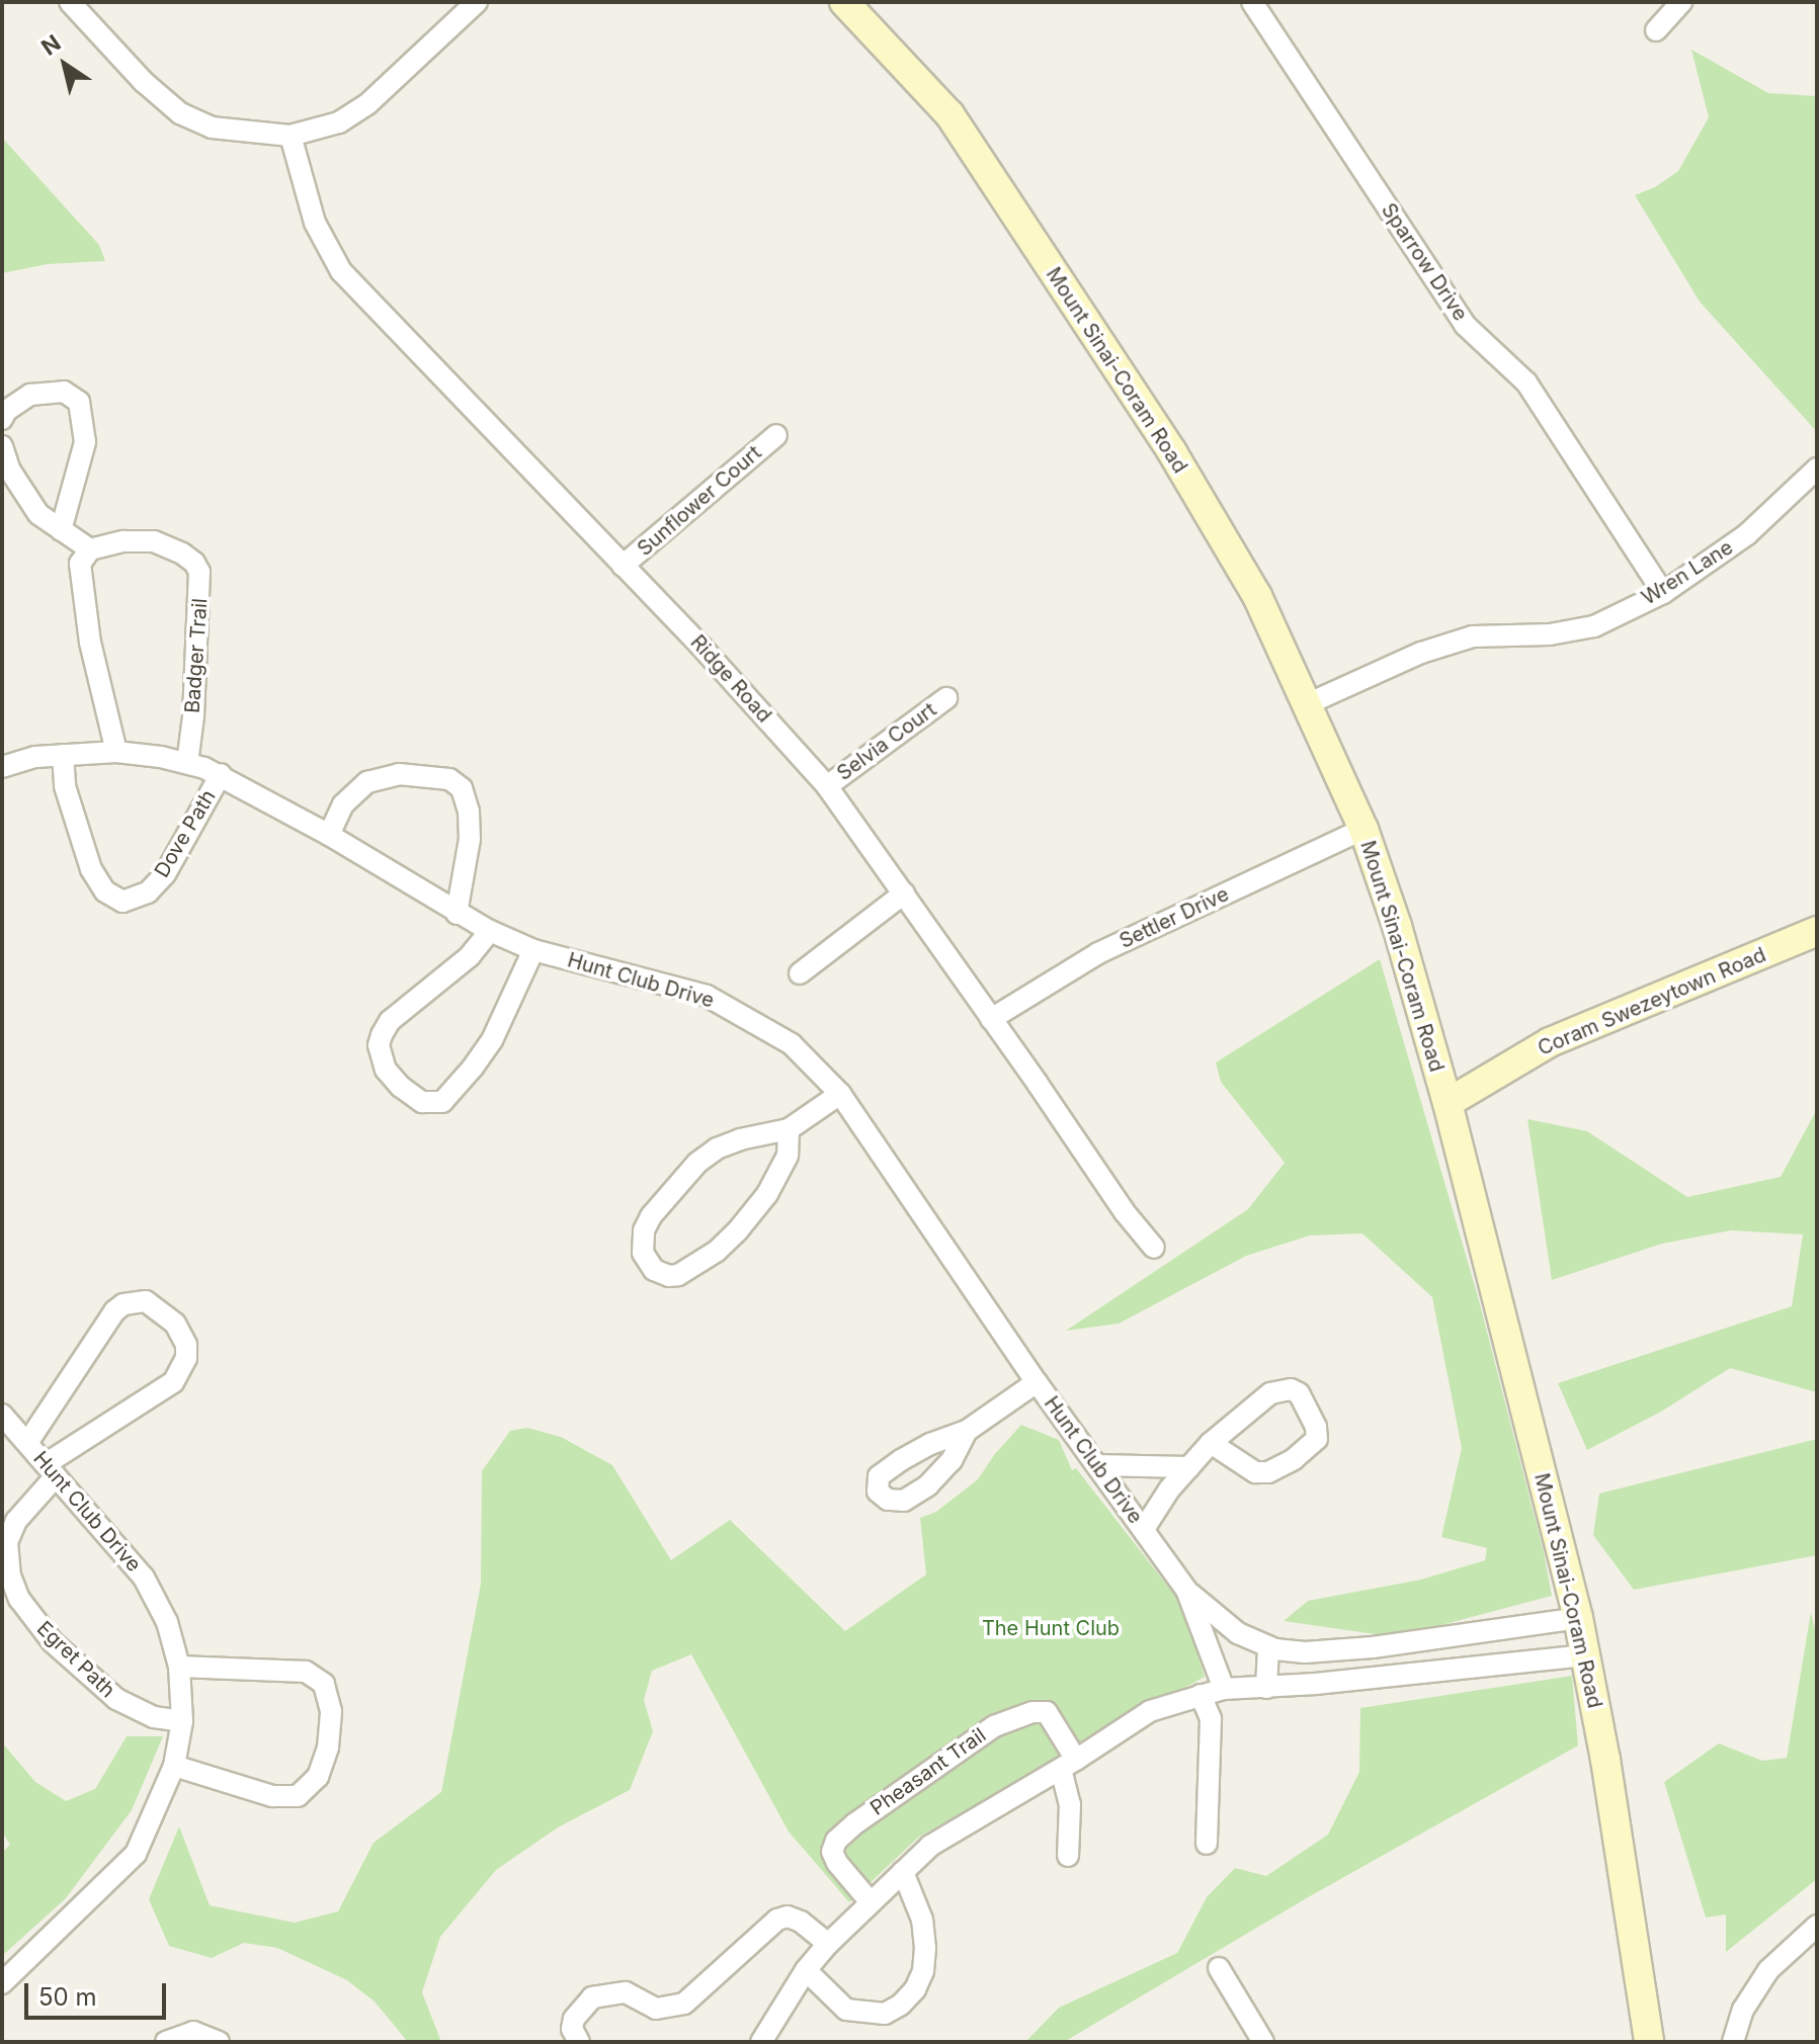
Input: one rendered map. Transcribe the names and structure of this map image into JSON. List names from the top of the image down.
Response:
{
  "streets": {
    "main road": ["Mount Sinai-Coram Road", "Coram Swezeytown Road"],
    "street": [
      "Sparrow Drive",
      "Sunflower Court",
      "Wren Lane",
      "Badger Trail",
      "Ridge Road",
      "Selvia Court",
      "Dove Path",
      "Settler Drive",
      "Hunt Club Drive",
      "Egret Path",
      "Pheasant Trail"
    ]
  },
  "crossings": [
    ["Sparrow Drive", "Wren Lane"],
    ["Mount Sinai-Coram Road", "Wren Lane"],
    ["Mount Sinai-Coram Road", "Settler Drive"],
    ["Mount Sinai-Coram Road", "Hunt Club Drive"],
    ["Mount Sinai-Coram Road", "Coram Swezeytown Road"],
    ["Sunflower Court", "Ridge Road"],
    ["Badger Trail", "Hunt Club Drive"],
    ["Ridge Road", "Selvia Court"],
    ["Ridge Road", "Settler Drive"],
    ["Dove Path", "Hunt Club Drive"],
    ["Hunt Club Drive", "Egret Path"]
  ],
  "parks": ["The Hunt Club"],
  "scale_bar": "50 m",
  "north": "top left"
}
